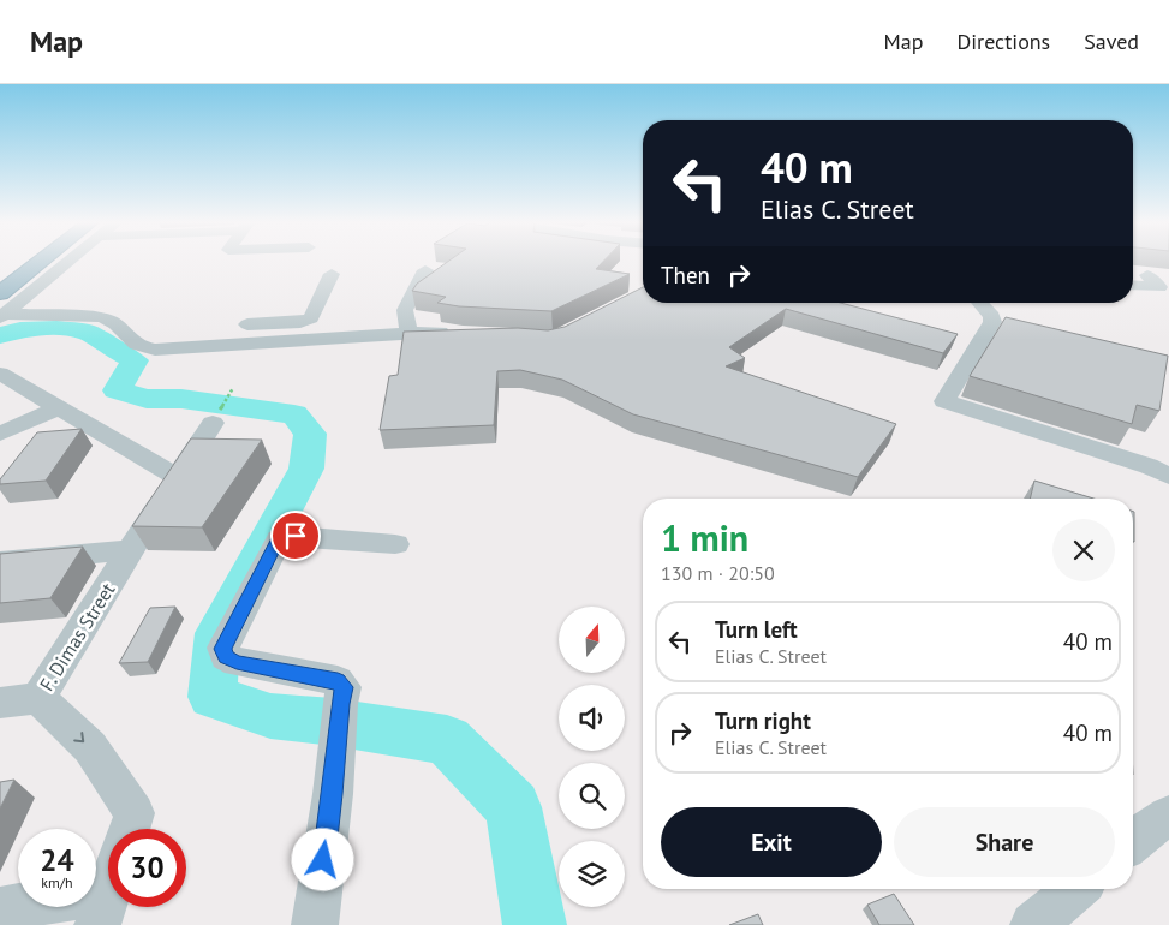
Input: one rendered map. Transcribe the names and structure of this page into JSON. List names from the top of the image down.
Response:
{
  "streets": {
    "street": ["F. Dimas Street"]
  },
  "north": "top",
  "page": {
    "header": "Map",
    "nav": ["Map", "Directions", "Saved"],
    "turn": ["40 m", "Elias C. Street"],
    "then": "Then",
    "heading": ["1 min", "130 m · 20:50"],
    "list": [
      {
        "name": "Turn left",
        "note": "Elias C. Street",
        "value": "40 m"
      },
      {
        "name": "Turn right",
        "note": "Elias C. Street",
        "value": "40 m"
      }
    ],
    "buttons": ["Exit", "Share"],
    "speed": "24 km/h",
    "limit": "30"
  }
}
